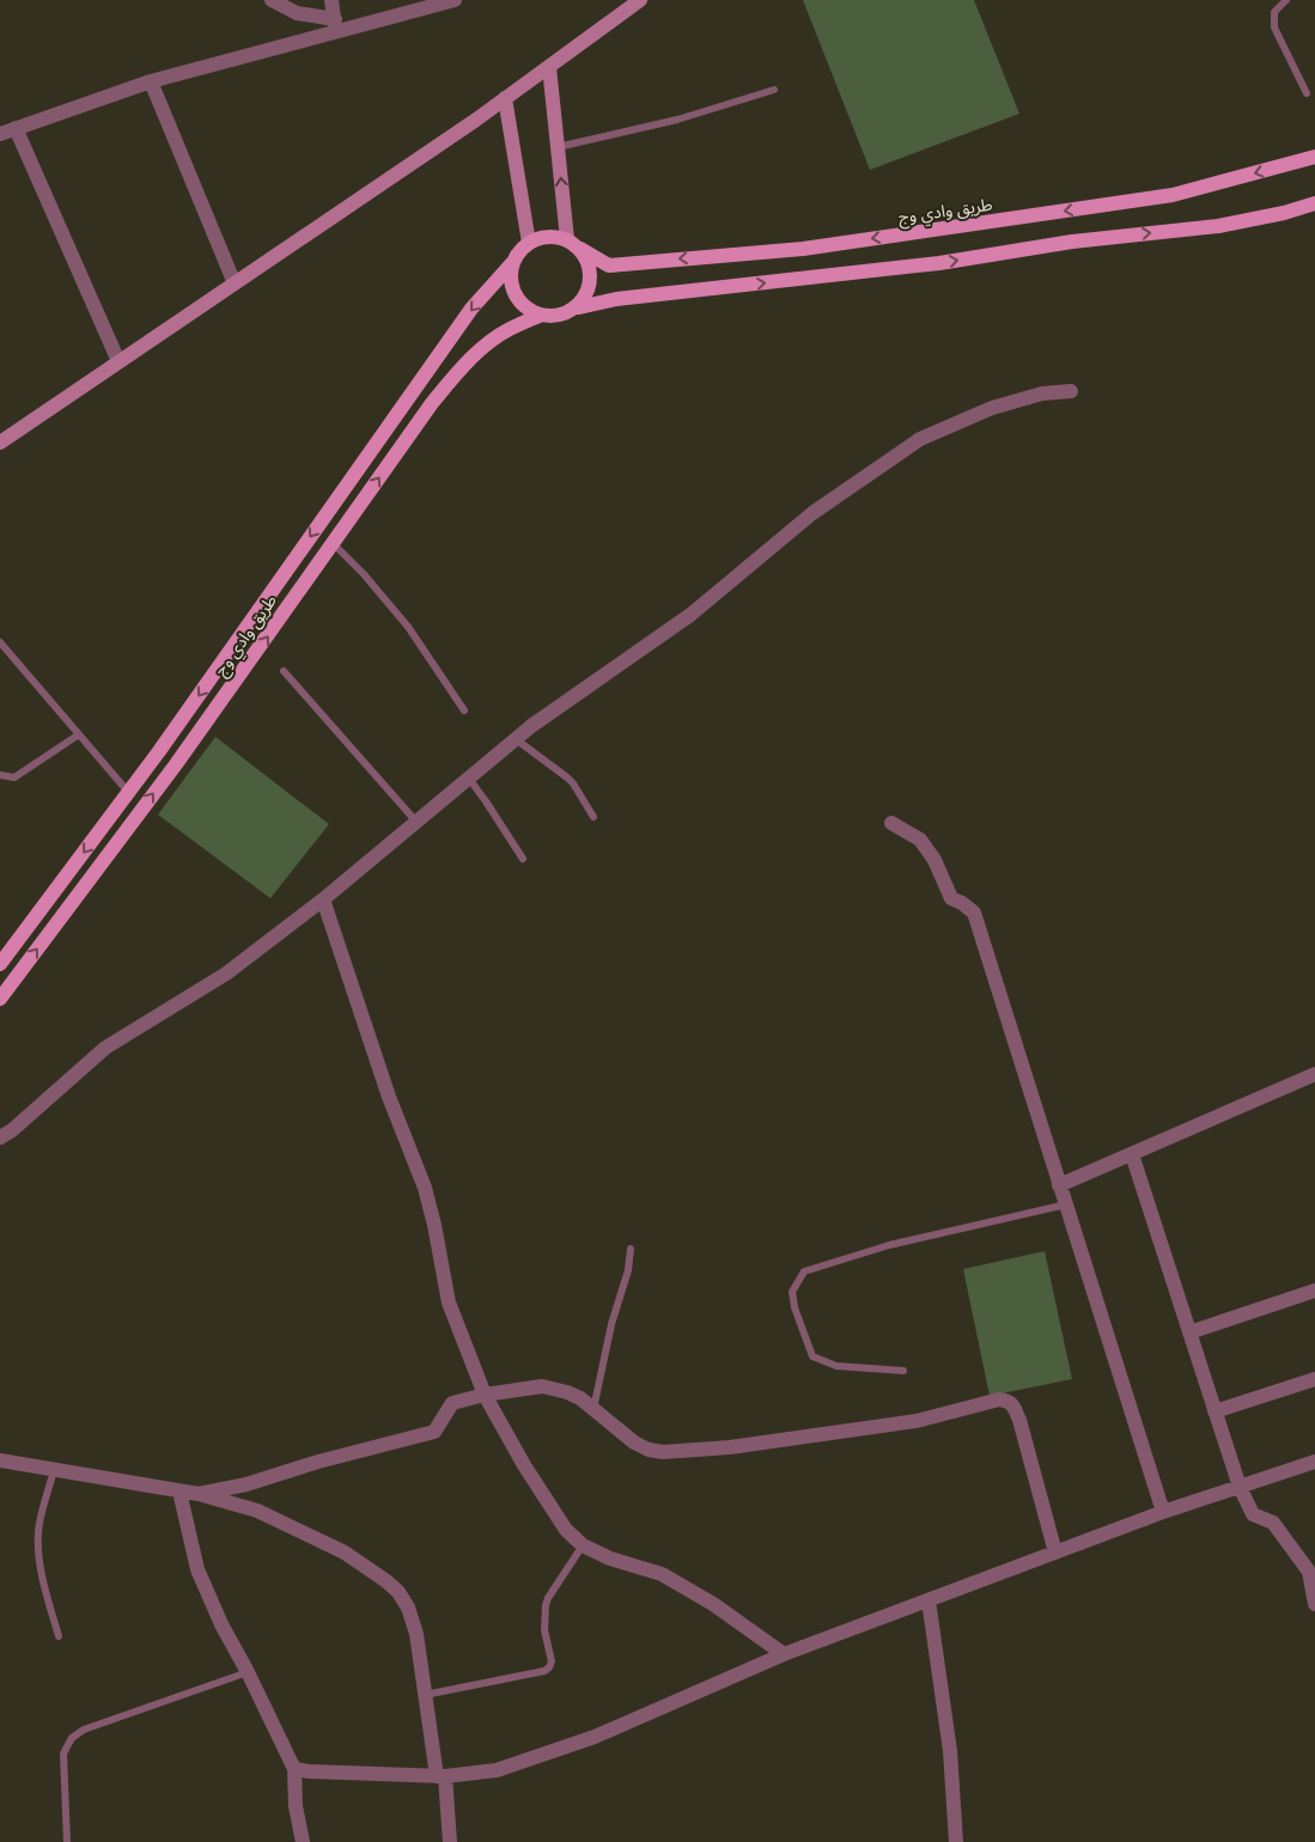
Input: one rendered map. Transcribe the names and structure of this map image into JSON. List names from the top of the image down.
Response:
{
  "streets": {
    "main road": ["طريق وادي وج"]
  }
}
